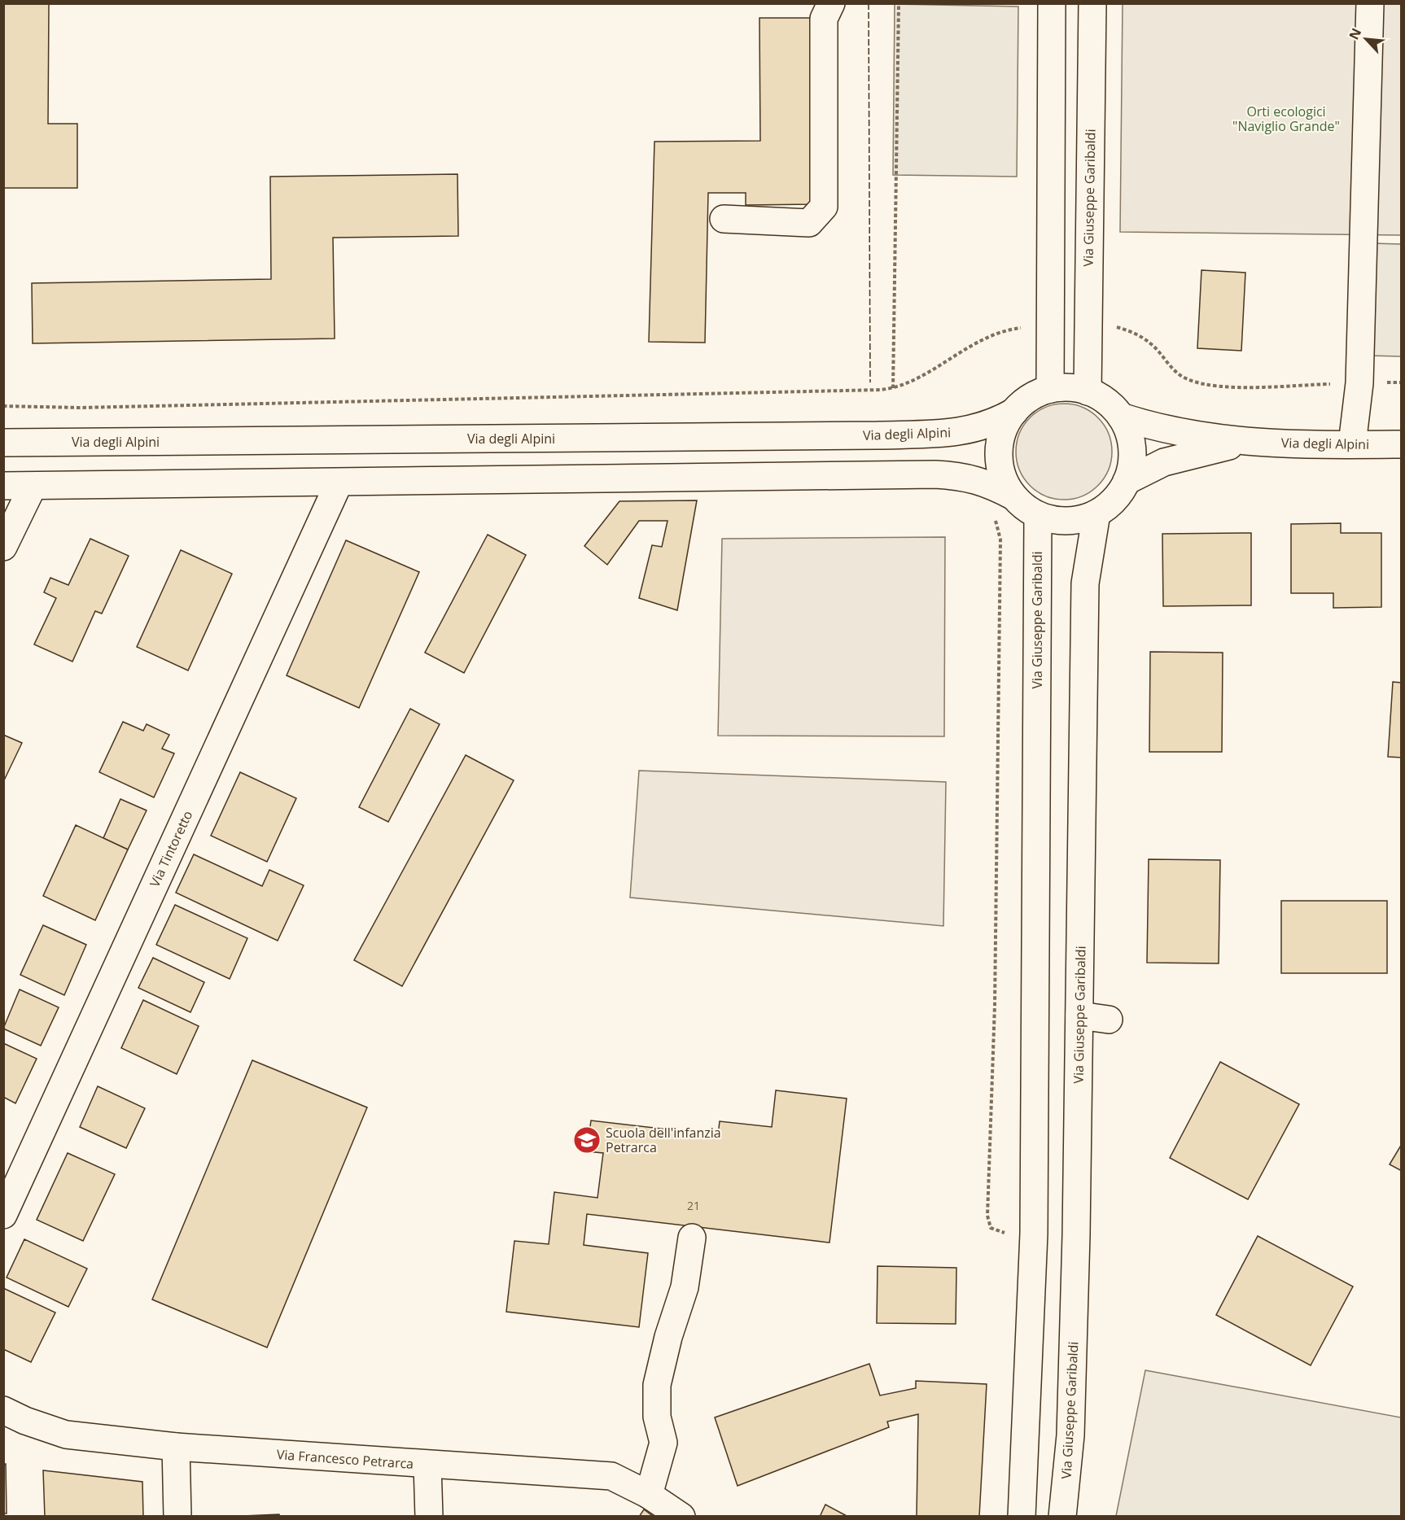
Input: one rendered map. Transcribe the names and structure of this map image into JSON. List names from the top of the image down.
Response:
{
  "streets": {
    "street": [
      "Via Giuseppe Garibaldi",
      "Via degli Alpini",
      "Via Tintoretto",
      "Via Francesco Petrarca"
    ]
  },
  "crossings": [
    ["Via Giuseppe Garibaldi", "Via degli Alpini"]
  ],
  "parks": ["Orti ecologici \"Naviglio Grande\""],
  "places": {
    "school or university": ["Scuola dell'infanzia Petrarca"]
  },
  "house_numbers": ["21"],
  "north": "top left"
}
